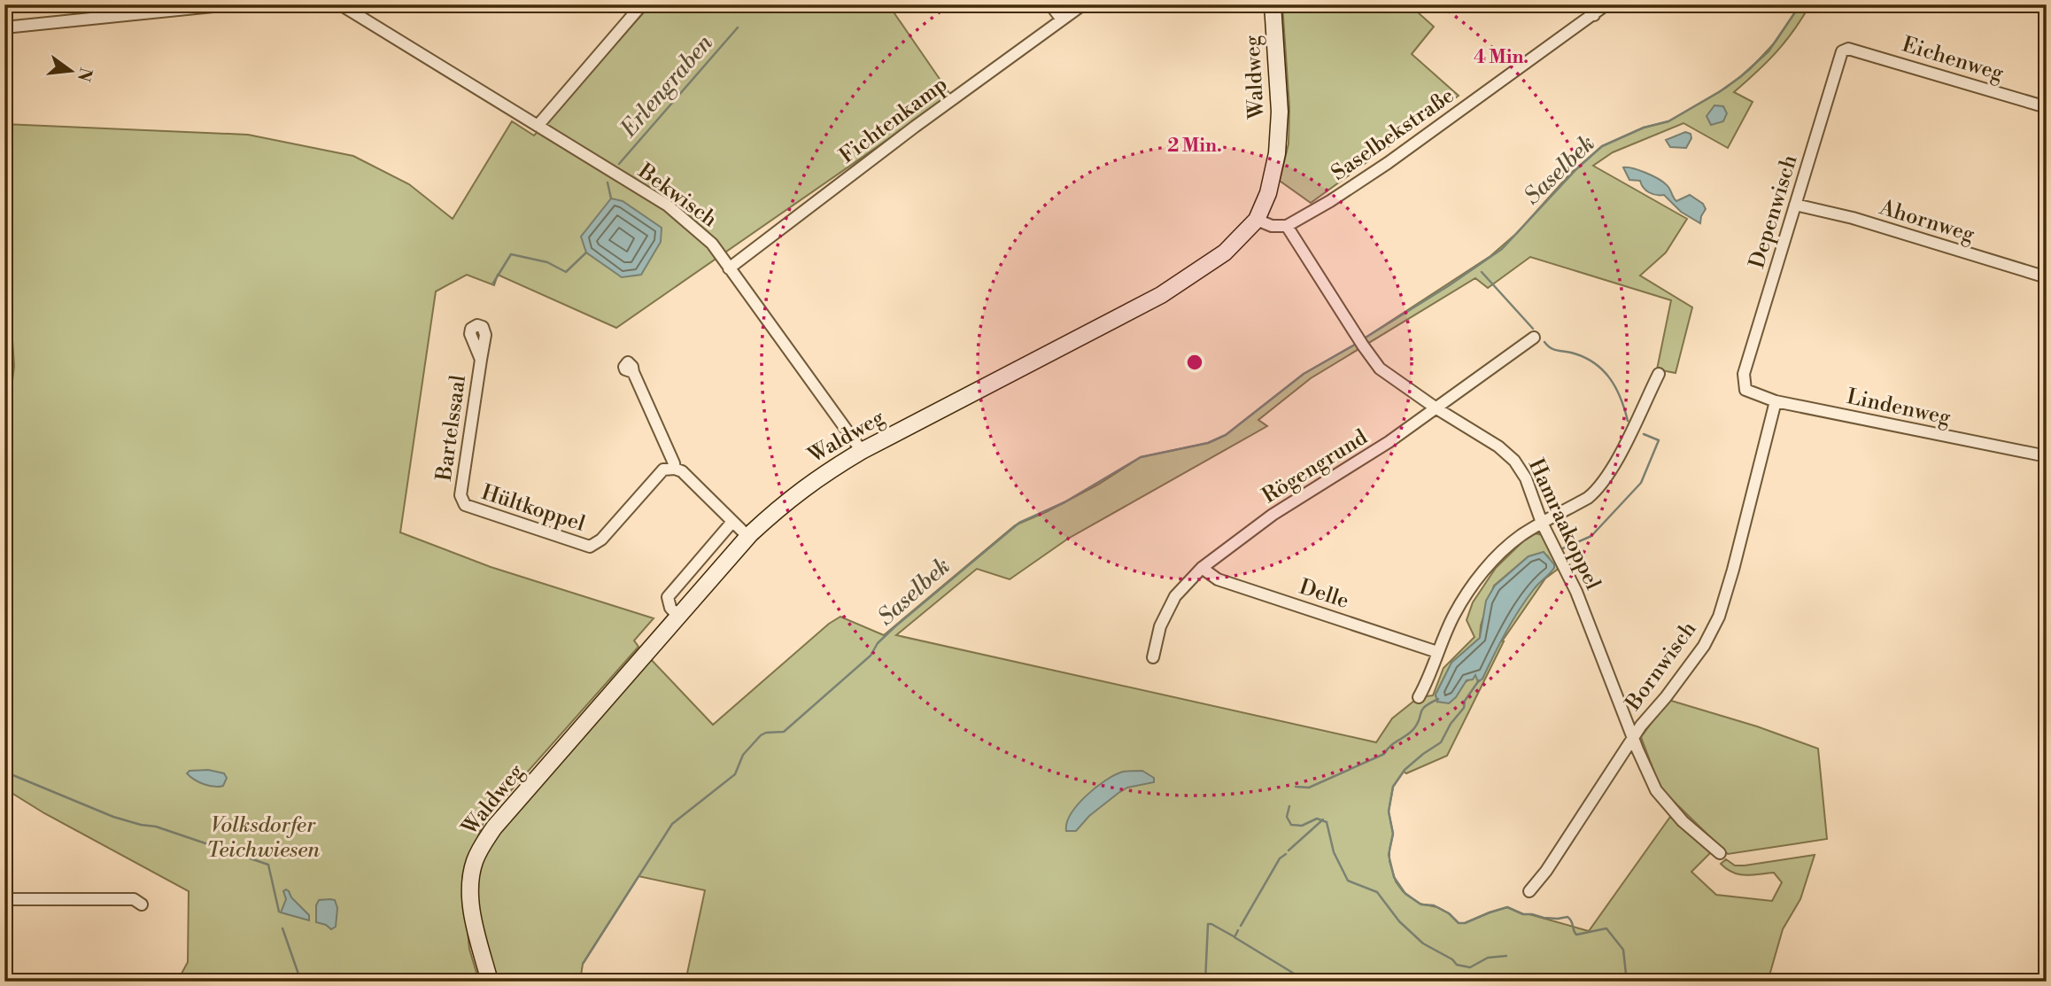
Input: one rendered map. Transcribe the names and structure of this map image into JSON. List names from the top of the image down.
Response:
{
  "streets": {
    "main road": ["Waldweg"],
    "street": [
      "Eichenweg",
      "Fichtenkamp",
      "Saselbekstraße",
      "Bekwisch",
      "Depenwisch",
      "Ahornweg",
      "Lindenweg",
      "Bartelssaal",
      "Rögengrund",
      "Hültkoppel",
      "Hamraakoppel",
      "Delle",
      "Bornwisch"
    ]
  },
  "crossings": [
    ["Eichenweg", "Depenwisch"],
    ["Waldweg", "Bekwisch"],
    ["Fichtenkamp", "Bekwisch"],
    ["Saselbekstraße", "Hamraakoppel"],
    ["Depenwisch", "Ahornweg"],
    ["Depenwisch", "Lindenweg"],
    ["Lindenweg", "Bornwisch"],
    ["Bartelssaal", "Hültkoppel"],
    ["Rögengrund", "Hamraakoppel"],
    ["Rögengrund", "Delle"],
    ["Hamraakoppel", "Bornwisch"]
  ],
  "water": ["Erlengraben", "Saselbek"],
  "parks": ["Volksdorfer Teichwiesen"],
  "north": "right",
  "rings": ["4 Min.", "2 Min."]
}
